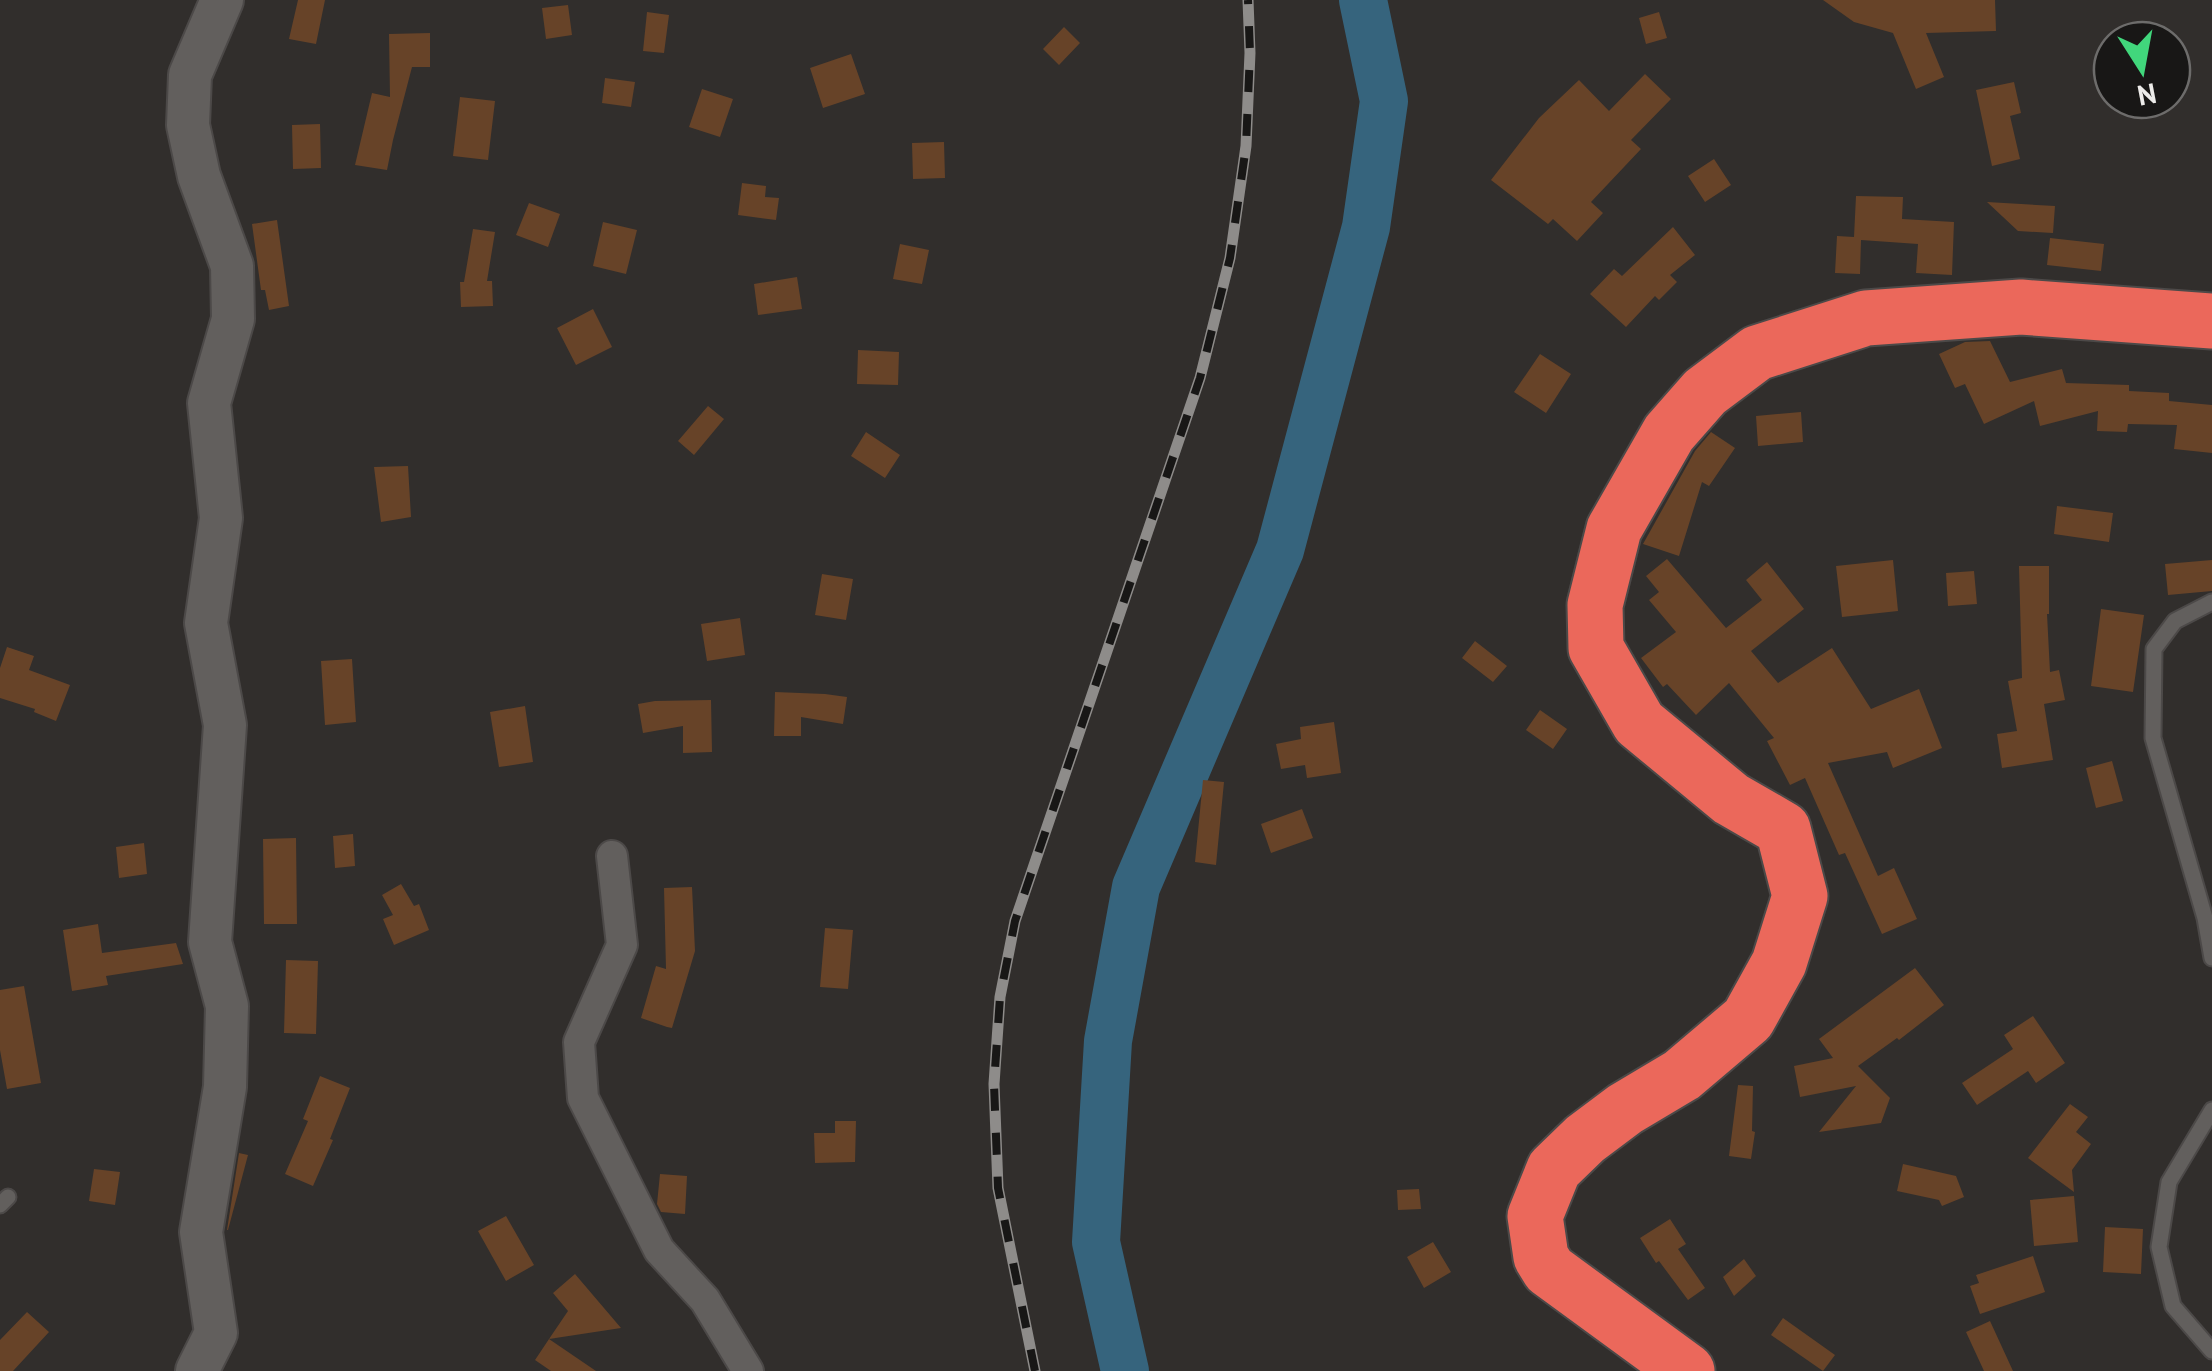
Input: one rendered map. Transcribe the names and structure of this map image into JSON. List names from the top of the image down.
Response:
{
  "north": "bottom"
}
